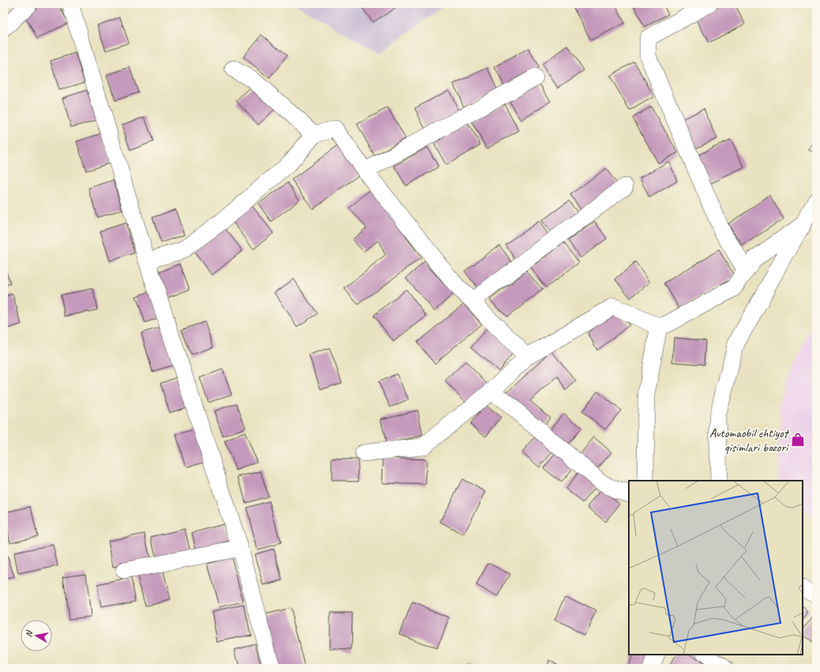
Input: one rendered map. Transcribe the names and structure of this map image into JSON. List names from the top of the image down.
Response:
{
  "places": {
    "shop": ["Avtomaobil ehtiyot qisimlari bozori"]
  },
  "north": "left"
}
